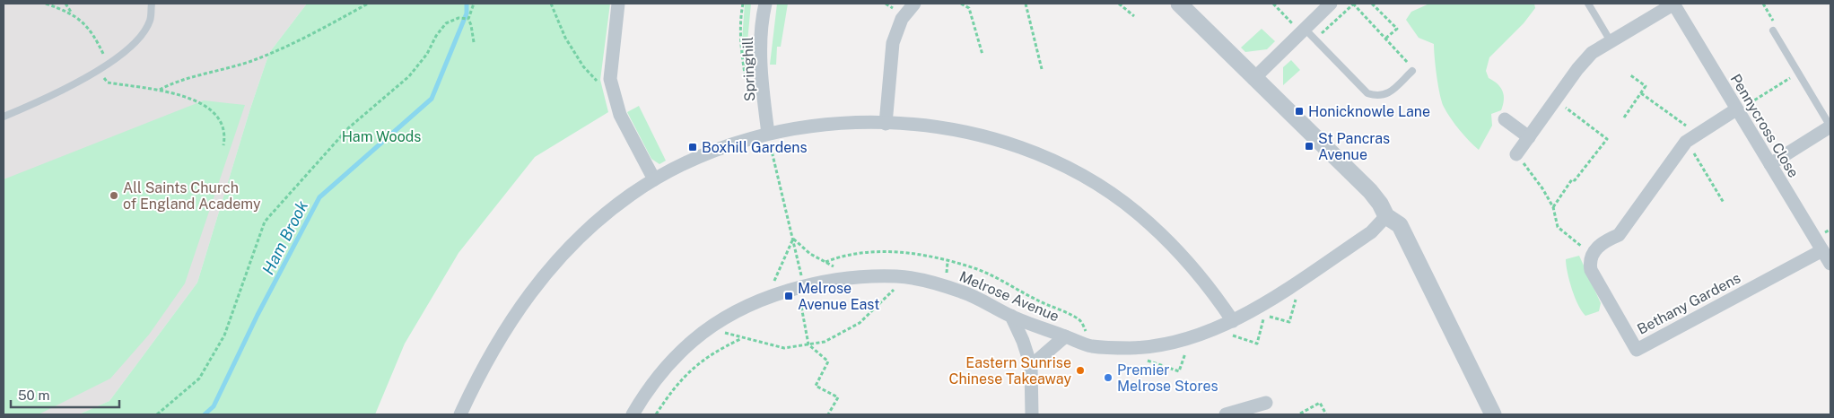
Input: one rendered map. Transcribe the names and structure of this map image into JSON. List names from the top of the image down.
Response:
{
  "streets": {
    "street": [
      "Springhill",
      "Pennycross Close",
      "Melrose Avenue",
      "Bethany Gardens"
    ]
  },
  "crossings": [
    ["Pennycross Close", "Bethany Gardens"]
  ],
  "water": ["Ham Brook"],
  "parks": ["Ham Woods"],
  "places": {
    "transit": [
      "Honicknowle Lane",
      "St Pancras Avenue",
      "Boxhill Gardens",
      "Melrose Avenue East"
    ],
    "other": ["All Saints Church of England Academy", "Eastern Sunrise Chinese Takeaway", "Premier Melrose Stores"]
  },
  "scale_bar": "50 m"
}
